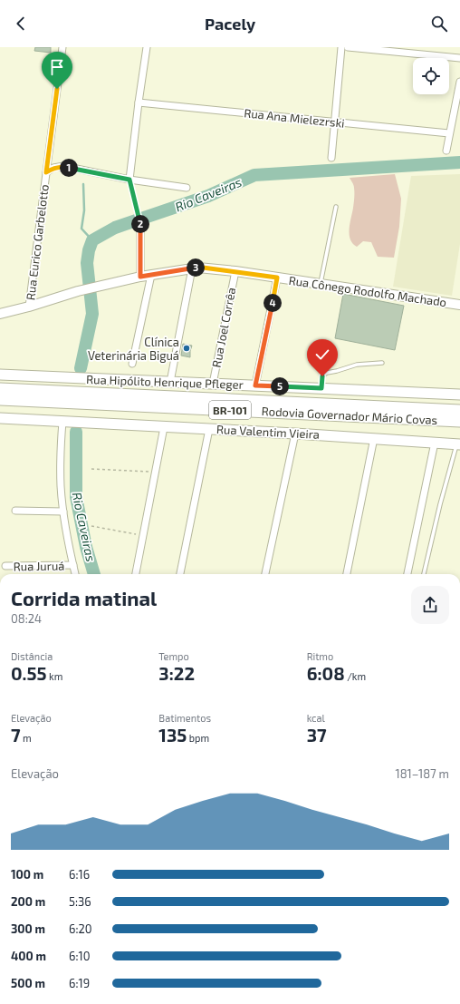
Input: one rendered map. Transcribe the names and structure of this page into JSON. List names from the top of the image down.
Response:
{
  "streets": {
    "highway": ["BR-101", "Rodovia Governador Mário Covas"],
    "main road": ["Rua Cônego Rodolfo Machado", "Rua Hipólito Henrique Pfleger", "Rua Valentim Vieira"],
    "street": [
      "Rua Ana Mielezrski",
      "Rua Eurico Garbelotto",
      "Rua Joel Corrêa",
      "Rua Juruá"
    ]
  },
  "crossings": [
    ["Rua Eurico Garbelotto", "Rua Cônego Rodolfo Machado"],
    ["Rua Cônego Rodolfo Machado", "Rua Joel Corrêa"],
    ["Rua Joel Corrêa", "Rua Hipólito Henrique Pfleger"]
  ],
  "water": ["Rio Caveiras"],
  "places": ["Clínica Veterinária Biguá"],
  "page": {
    "header": "Pacely",
    "pins": [
      "1",
      "2",
      "3",
      "4",
      "5"
    ],
    "heading": ["Corrida matinal", "08:24"],
    "stats": [
      ["Distância", "0.55 km"],
      ["Tempo", "3:22"],
      ["Ritmo", "6:08 /km"],
      ["Elevação", "7 m"],
      ["Batimentos", "135 bpm"],
      ["kcal", "37"]
    ],
    "chart": ["Elevação", "181–187 m"],
    "list": [
      {
        "name": "100 m",
        "note": "6:16"
      },
      {
        "name": "200 m",
        "note": "5:36"
      },
      {
        "name": "300 m",
        "note": "6:20"
      },
      {
        "name": "400 m",
        "note": "6:10"
      },
      {
        "name": "500 m",
        "note": "6:19"
      }
    ]
  }
}
